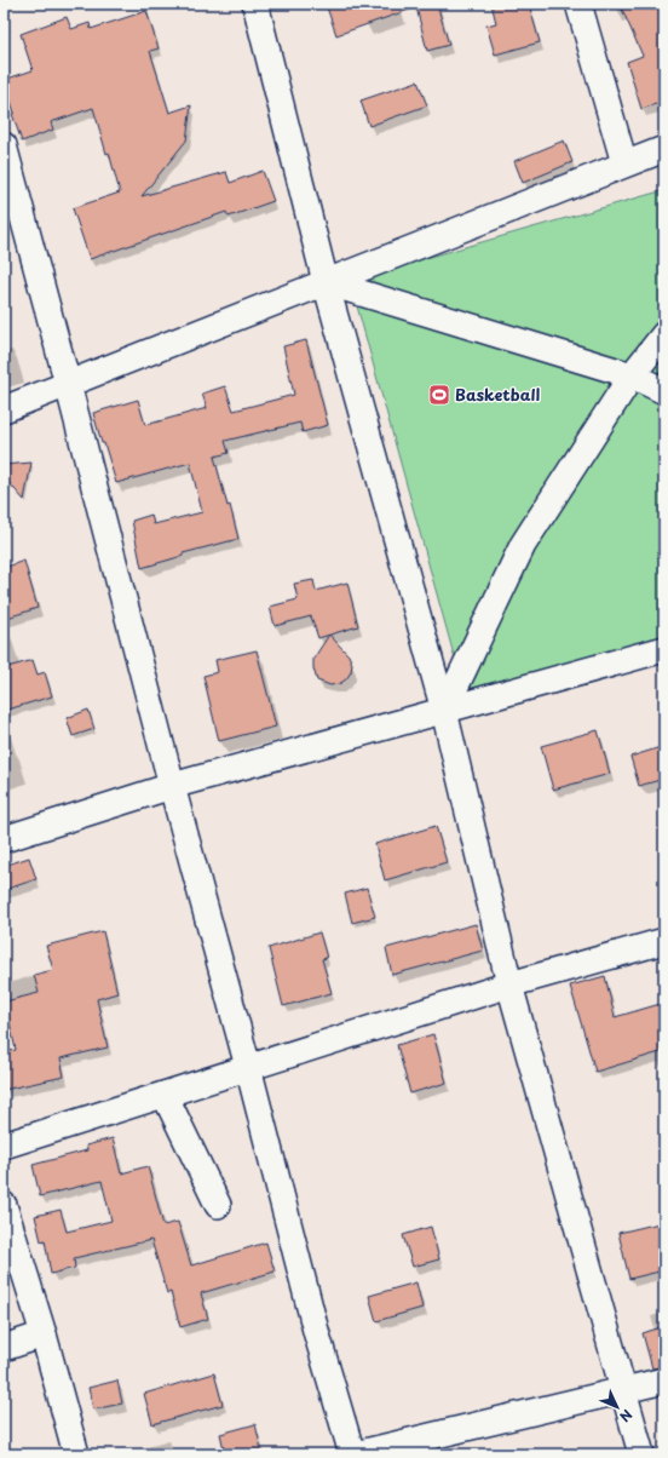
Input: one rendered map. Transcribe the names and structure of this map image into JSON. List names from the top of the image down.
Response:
{
  "places": {
    "sports": ["Basketball"]
  },
  "north": "bottom right"
}
